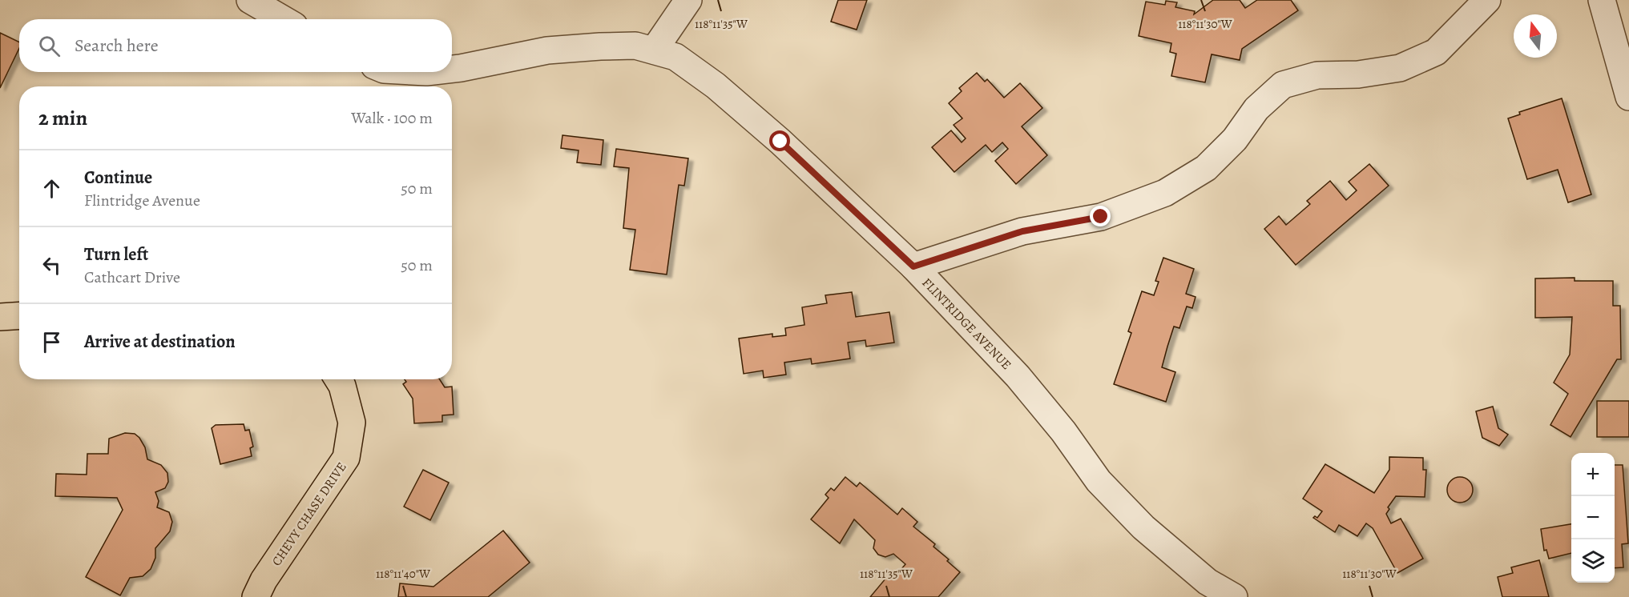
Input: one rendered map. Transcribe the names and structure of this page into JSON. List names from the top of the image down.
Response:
{
  "streets": {
    "main road": ["CHEVY CHASE DRIVE"],
    "street": ["FLINTRIDGE AVENUE"]
  },
  "north": "top",
  "page": {
    "search": "Search here",
    "heading": ["2 min", "Walk · 100 m"],
    "list": [
      ["Continue", "Flintridge Avenue", "50 m"],
      ["Turn left", "Cathcart Drive", "50 m"],
      "Arrive at destination"
    ],
    "map_buttons": ["+", "−"]
  },
  "coordinates": ["118°11'35\"W", "118°11'30\"W", "118°11'40\"W"]
}
